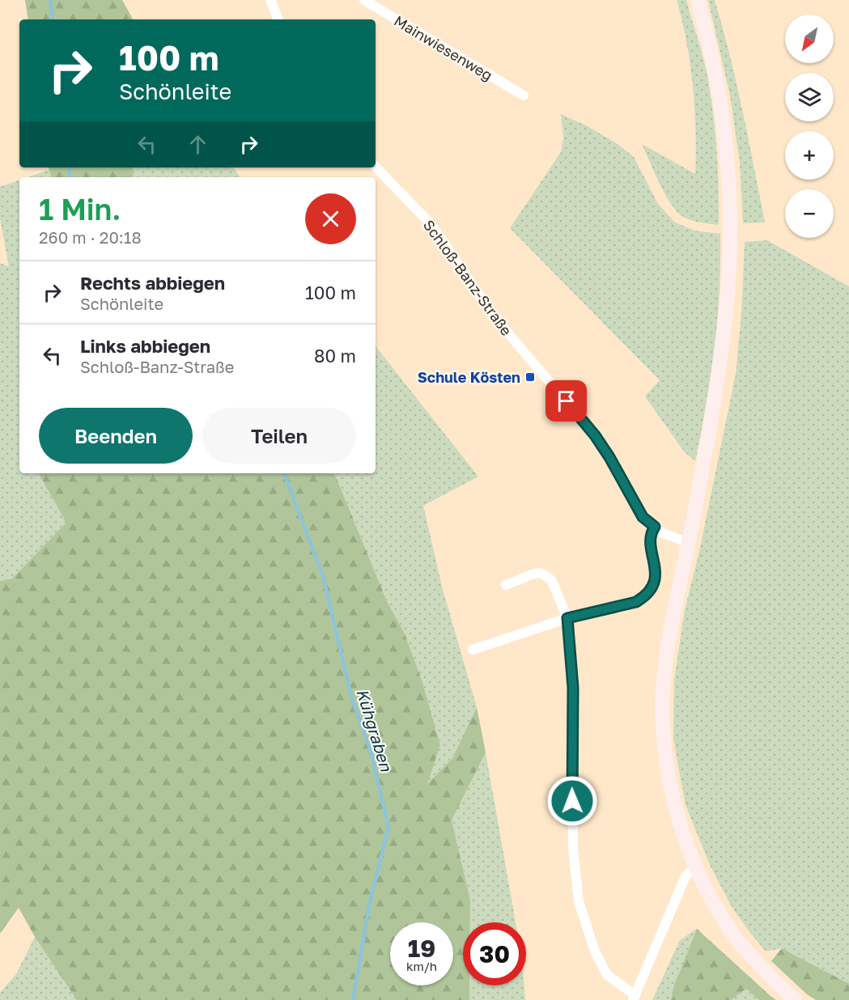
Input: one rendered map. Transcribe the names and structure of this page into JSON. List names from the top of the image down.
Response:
{
  "streets": {
    "street": ["Mainwiesenweg", "Schloß-Banz-Straße"]
  },
  "water": ["Kühgraben"],
  "places": {
    "transit": ["Schule Kösten"]
  },
  "north": "bottom left",
  "page": {
    "map_buttons": ["+", "−"],
    "turn": ["100 m", "Schönleite"],
    "heading": ["1 Min.", "260 m · 20:18"],
    "list": [
      {
        "name": "Rechts abbiegen",
        "note": "Schönleite",
        "value": "100 m"
      },
      {
        "name": "Links abbiegen",
        "note": "Schloß-Banz-Straße",
        "value": "80 m"
      }
    ],
    "buttons": ["Beenden", "Teilen"],
    "speed": "19 km/h",
    "limit": "30"
  }
}
